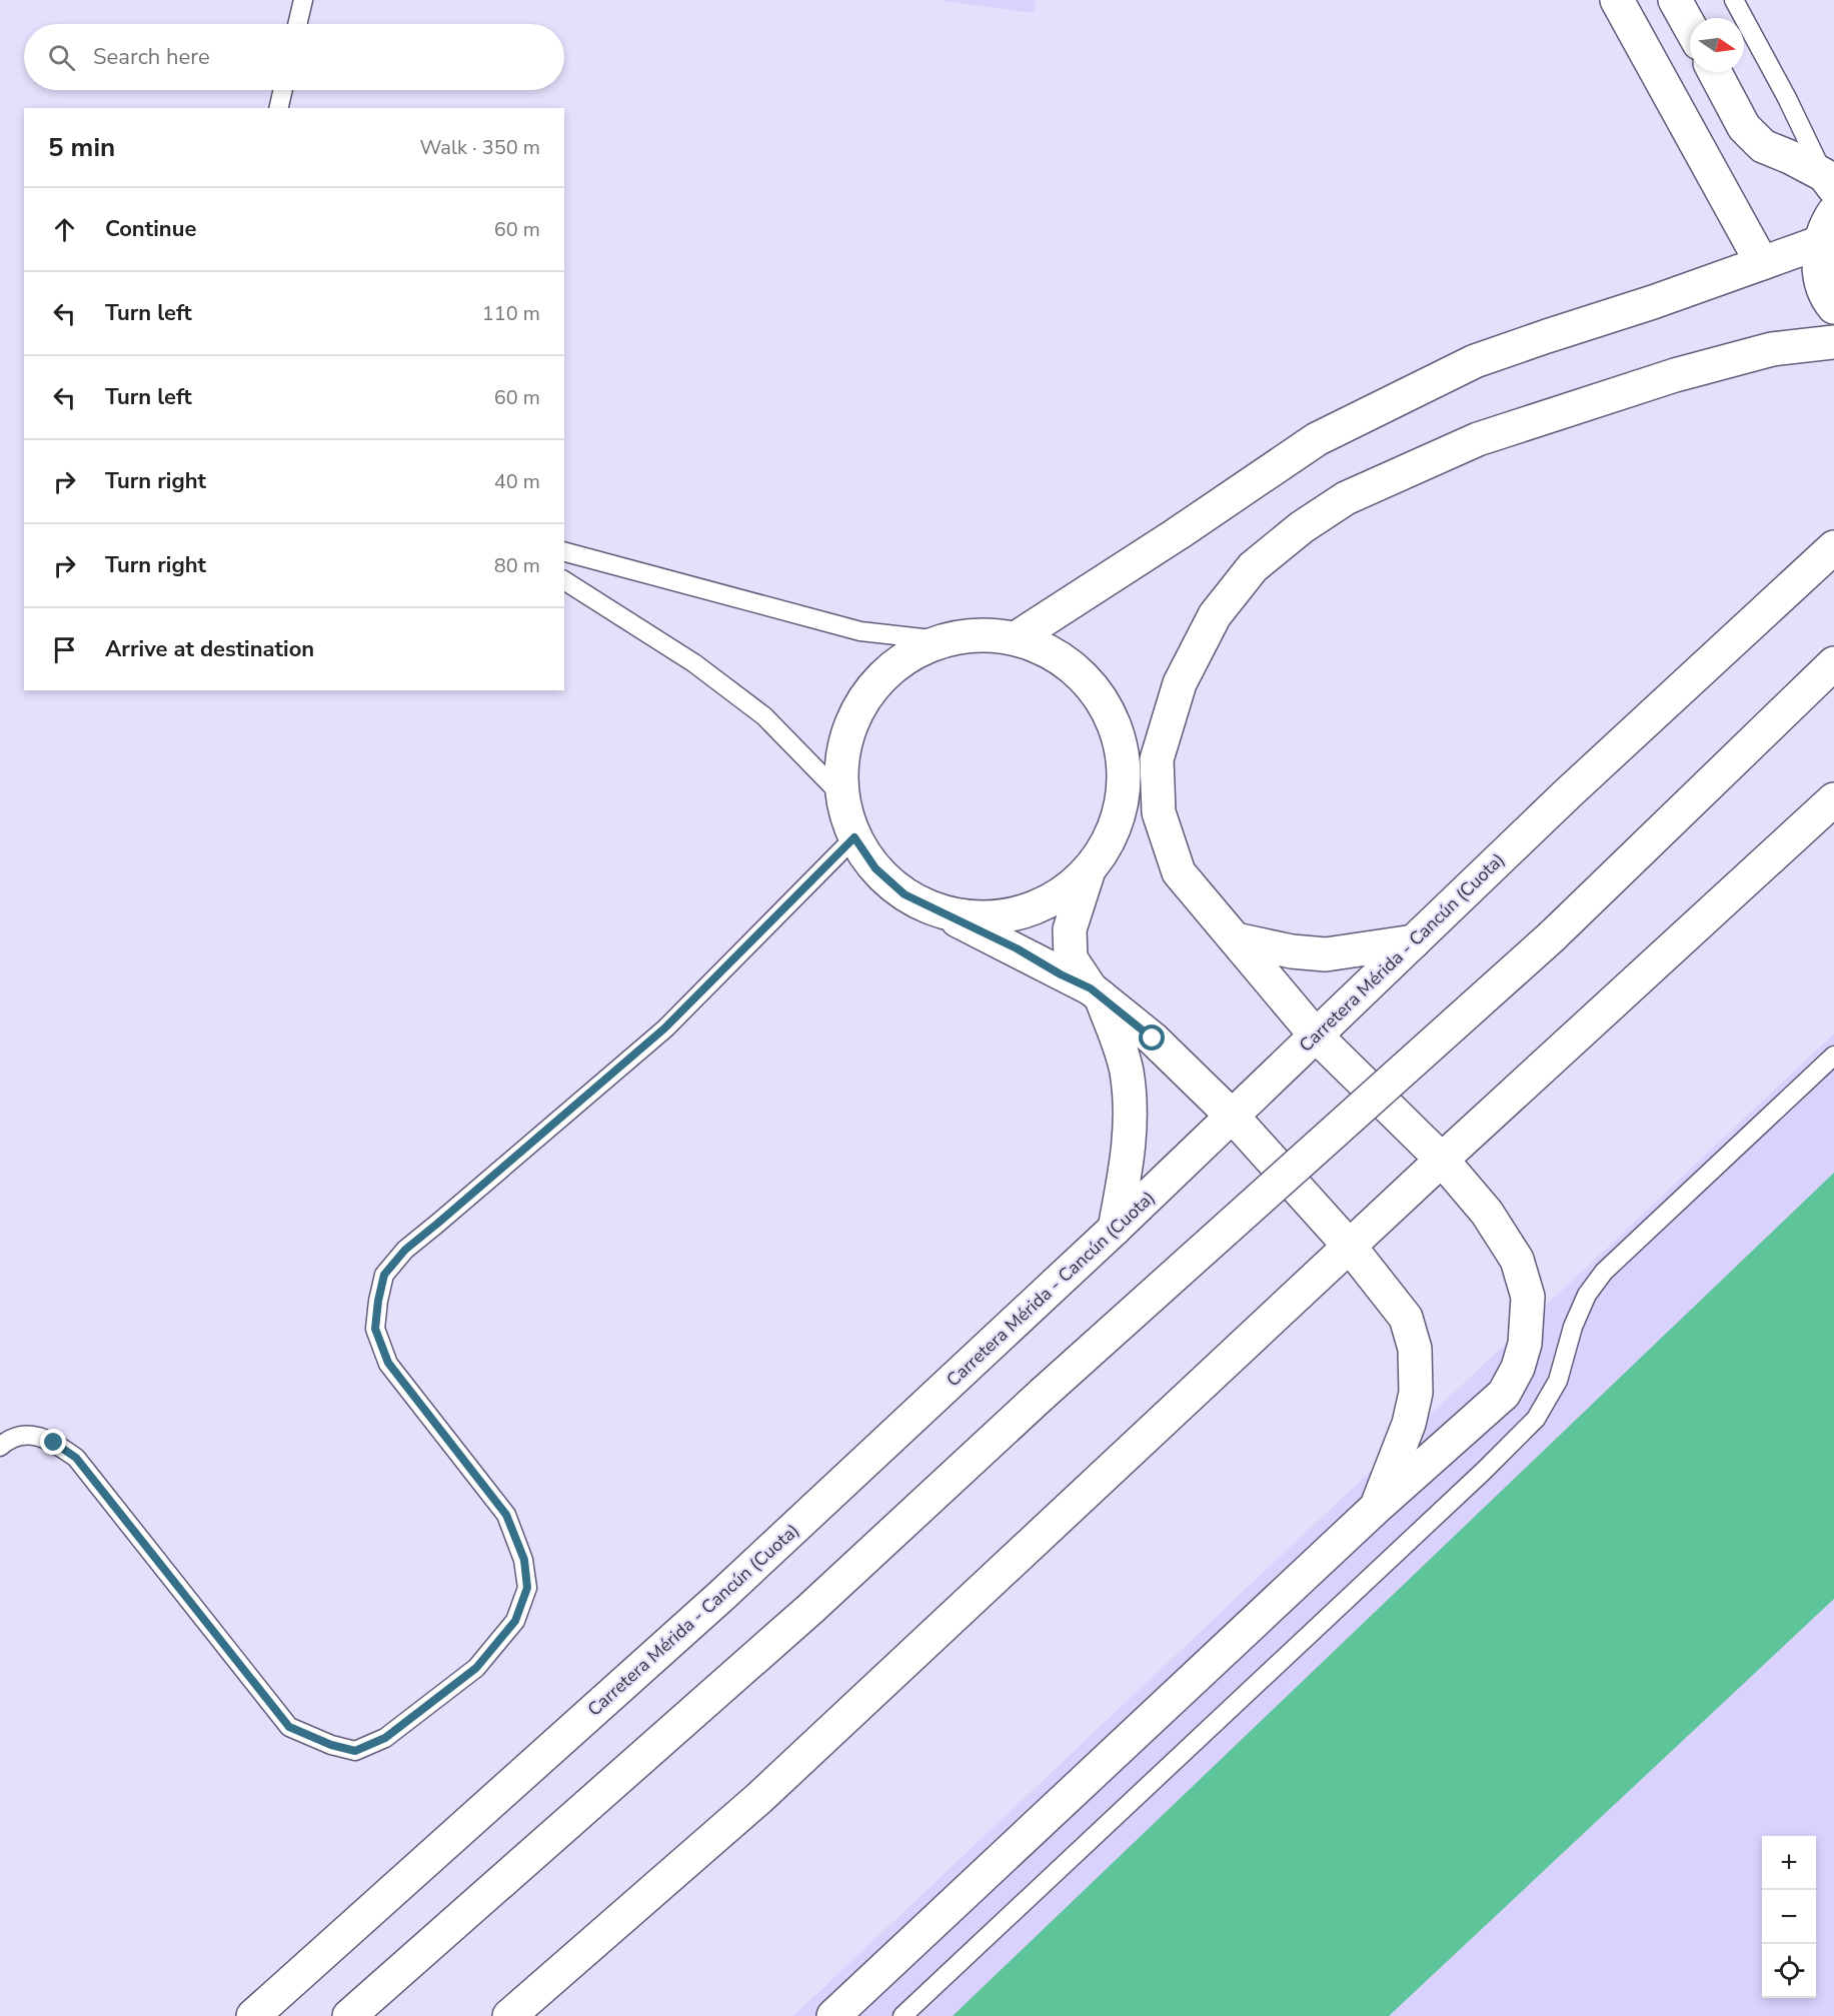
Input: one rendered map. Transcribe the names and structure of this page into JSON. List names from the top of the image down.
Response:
{
  "streets": {
    "main road": ["Carretera Mérida - Cancún (Cuota)"]
  },
  "north": "right",
  "page": {
    "search": "Search here",
    "heading": ["5 min", "Walk · 350 m"],
    "list": [
      ["Continue", "60 m"],
      ["Turn left", "110 m"],
      ["Turn left", "60 m"],
      ["Turn right", "40 m"],
      ["Turn right", "80 m"],
      "Arrive at destination"
    ],
    "map_buttons": ["+", "−"]
  }
}
